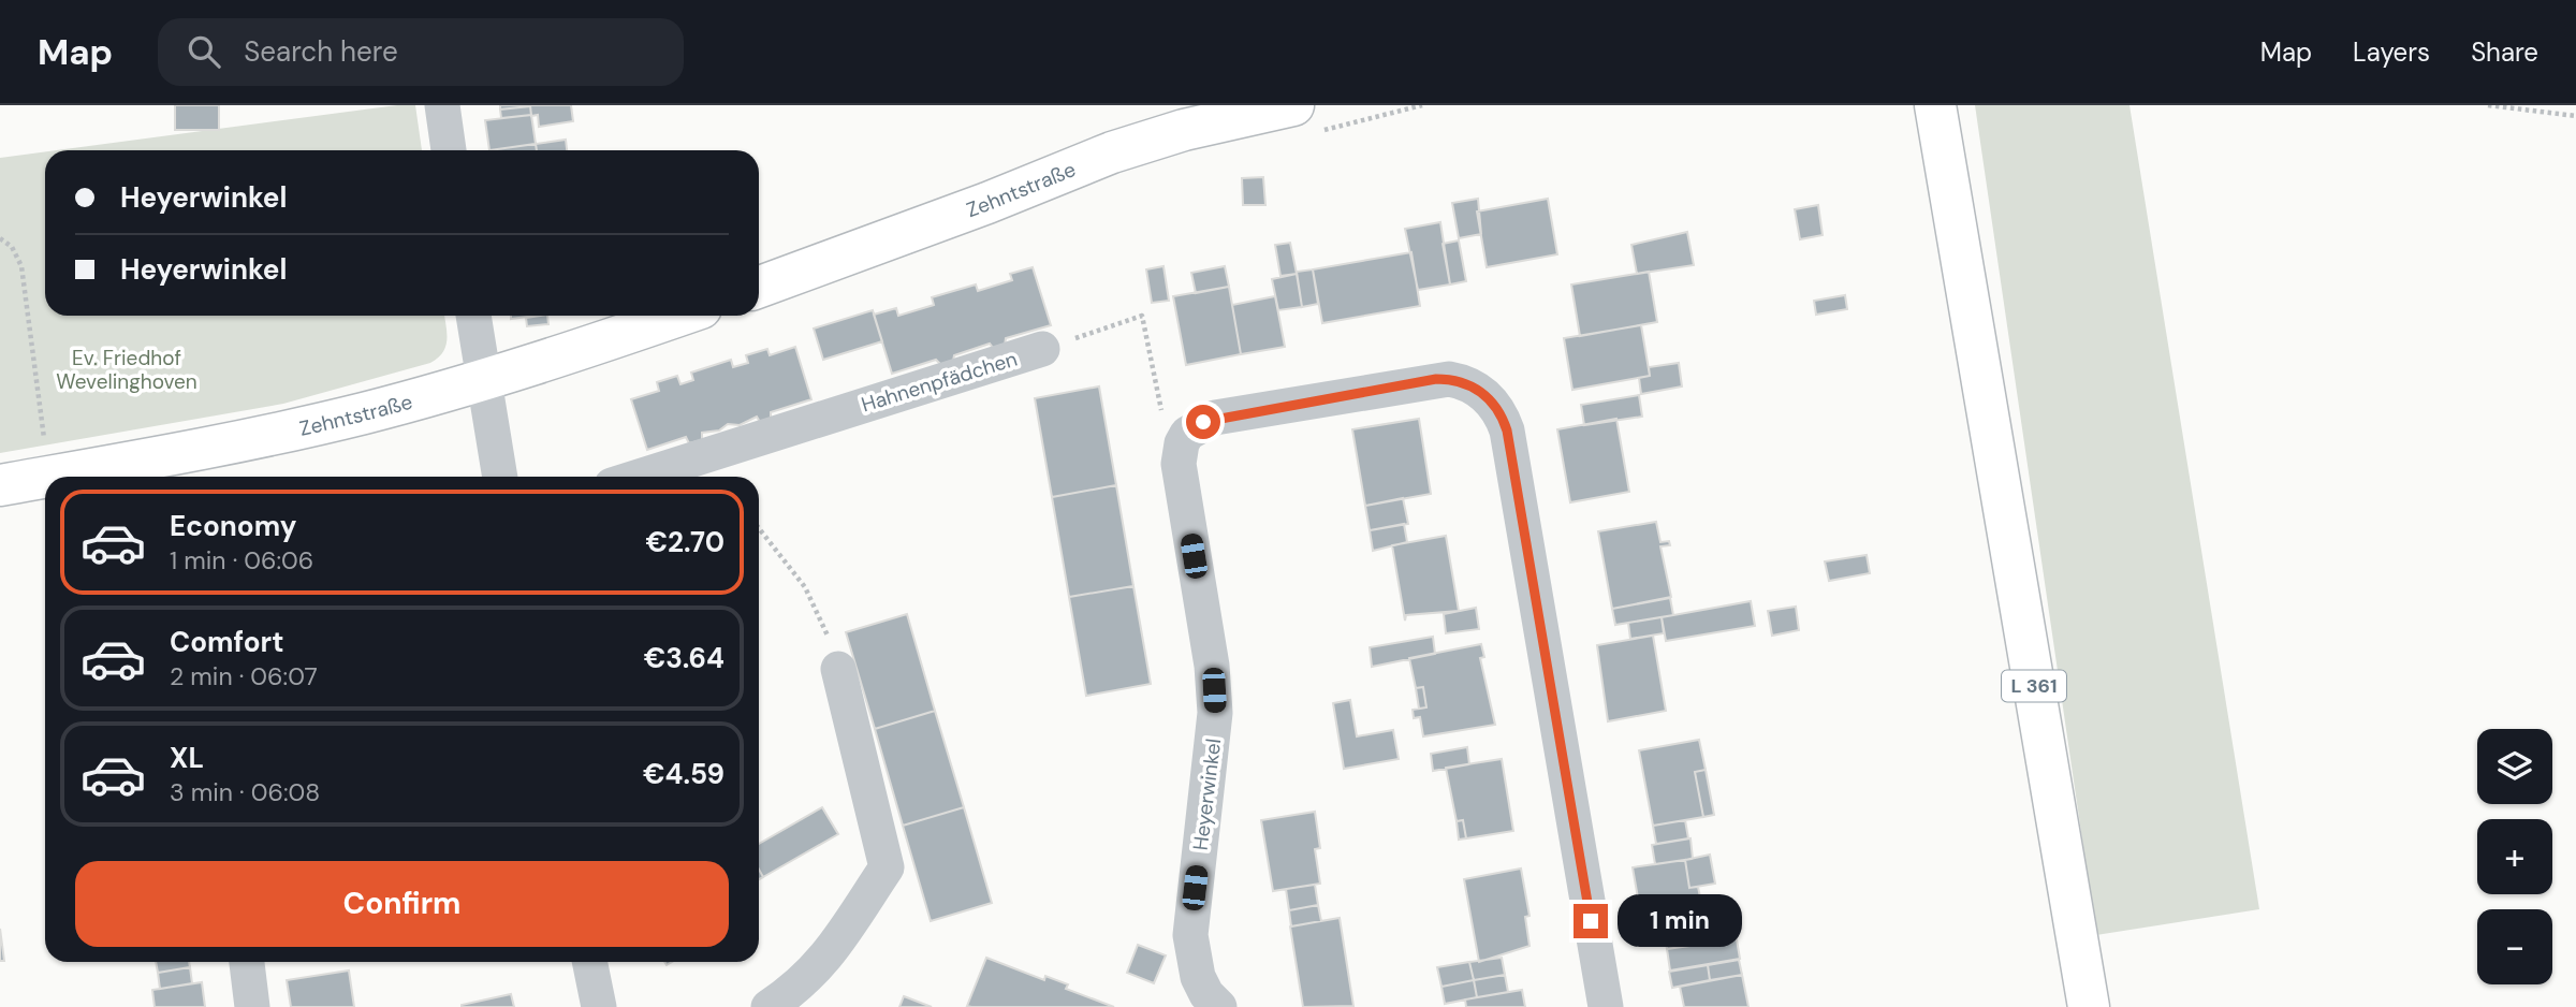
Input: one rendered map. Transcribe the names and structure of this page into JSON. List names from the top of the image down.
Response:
{
  "streets": {
    "main road": ["Zehntstraße", "L 361"],
    "street": ["Hahnenpfädchen", "Heyerwinkel"]
  },
  "crossings": [
    ["Hahnenpfädchen", "Heyerwinkel"]
  ],
  "parks": ["Ev. Friedhof Wevelinghoven"],
  "page": {
    "header": "Map",
    "search": "Search here",
    "nav": ["Map", "Layers", "Share"],
    "banner": ["Heyerwinkel", "Heyerwinkel"],
    "list": [
      {
        "name": "Economy",
        "note": "1 min · 06:06",
        "value": "€2.70"
      },
      {
        "name": "Comfort",
        "note": "2 min · 06:07",
        "value": "€3.64"
      },
      {
        "name": "XL",
        "note": "3 min · 06:08",
        "value": "€4.59"
      }
    ],
    "map_buttons": ["+", "−"],
    "buttons": "Confirm",
    "bubble": "1 min"
  }
}
